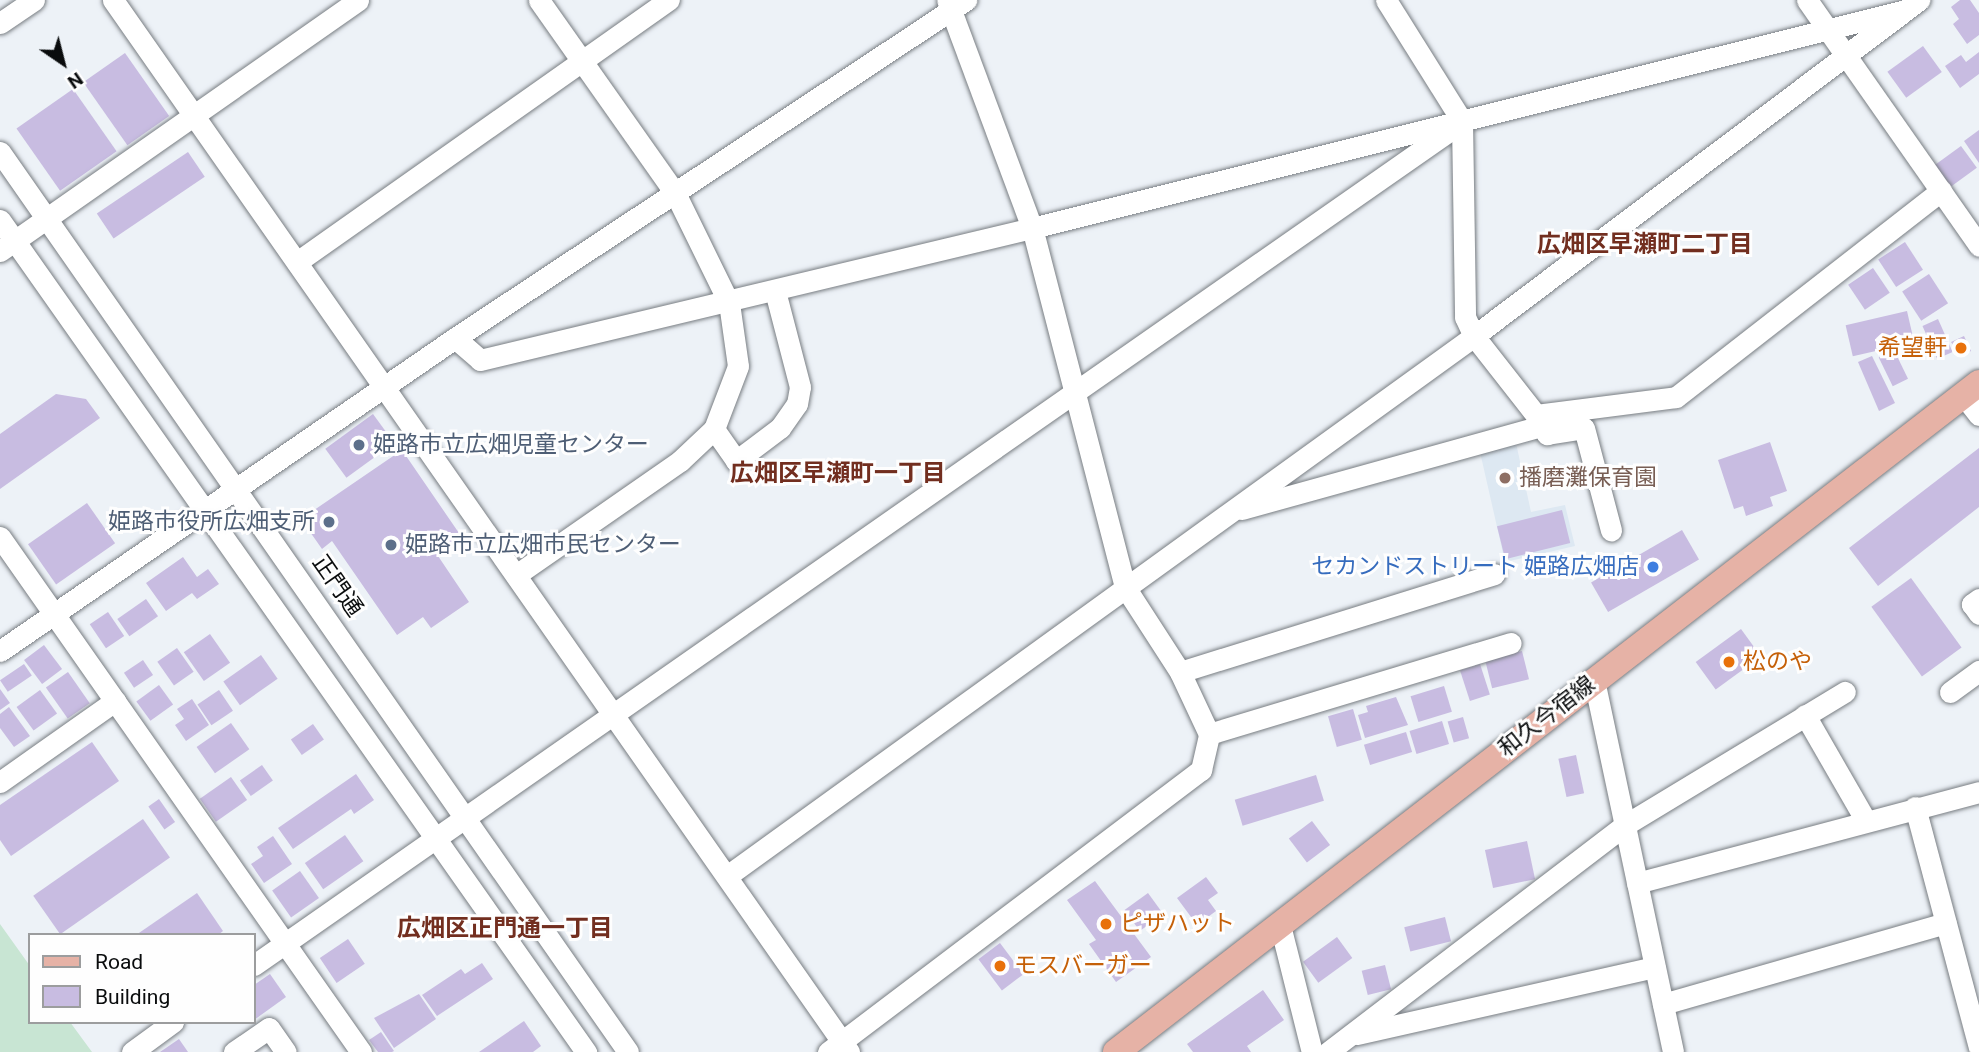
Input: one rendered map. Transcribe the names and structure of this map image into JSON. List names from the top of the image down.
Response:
{
  "streets": {
    "main road": ["和久今宿線"],
    "street": ["正門通"]
  },
  "districts": ["広畑区早瀬町二丁目", "広畑区早瀬町一丁目", "広畑区正門通一丁目"],
  "places": [
    "希望軒",
    "姫路市立広畑児童センター",
    "播磨灘保育園",
    "姫路市役所広畑支所",
    "姫路市立広畑市民センター",
    "セカンドストリート 姫路広畑店",
    "松のや",
    "ピザハット",
    "モスバーガー"
  ],
  "legend": ["Road", "Building"],
  "north": "bottom right"
}
